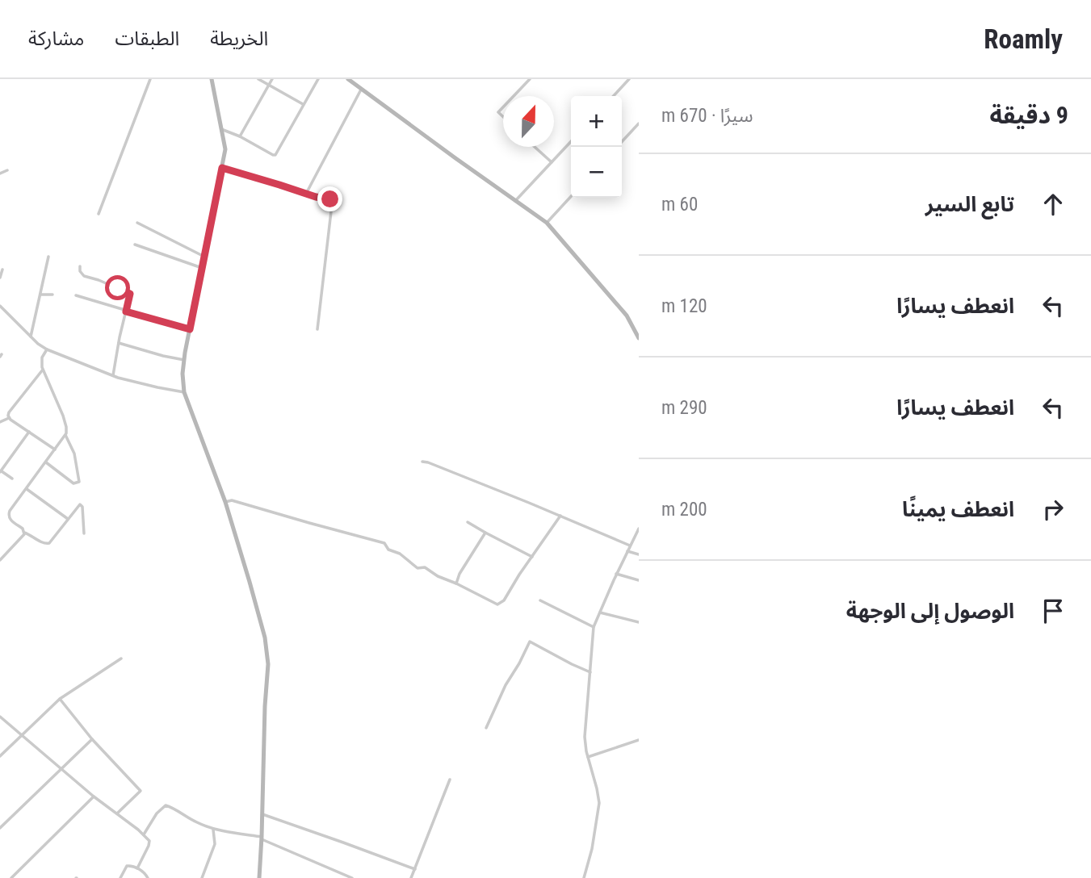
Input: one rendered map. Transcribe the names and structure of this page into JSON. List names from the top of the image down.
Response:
{
  "north": "top",
  "page": {
    "header": "Roamly",
    "nav": ["الخريطة", "الطبقات", "مشاركة"],
    "heading": ["9 دقيقة", "سيرًا · 670 m"],
    "map_buttons": ["+", "−"],
    "list": [
      ["تابع السير", "60 m"],
      ["انعطف يسارًا", "120 m"],
      ["انعطف يسارًا", "290 m"],
      ["انعطف يمينًا", "200 m"],
      "الوصول إلى الوجهة"
    ]
  }
}
